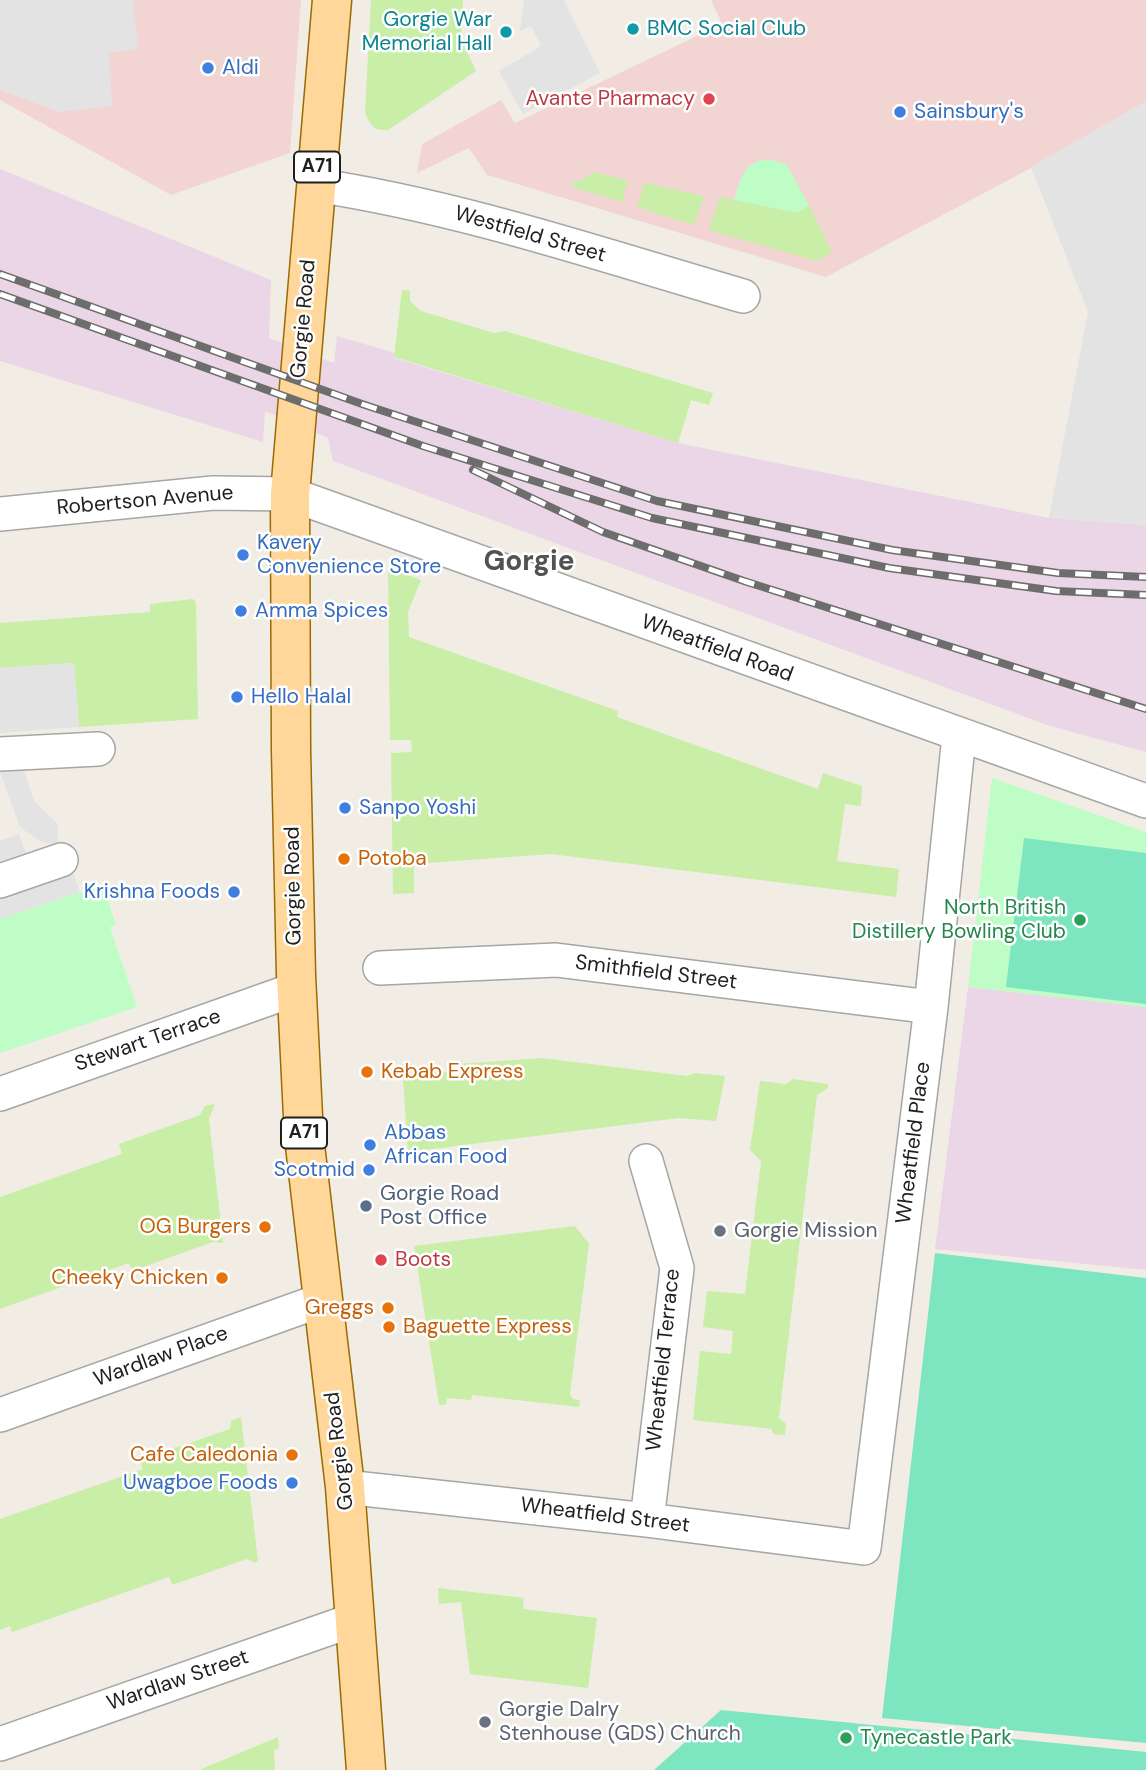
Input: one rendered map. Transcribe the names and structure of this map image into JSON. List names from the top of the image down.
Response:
{
  "streets": {
    "main road": ["A71", "Gorgie Road"],
    "street": [
      "Westfield Street",
      "Robertson Avenue",
      "Wheatfield Road",
      "Smithfield Street",
      "Stewart Terrace",
      "Wheatfield Place",
      "Wardlaw Place",
      "Wheatfield Terrace",
      "Wheatfield Street",
      "Wardlaw Street"
    ]
  },
  "crossings": [
    ["Westfield Street", "Gorgie Road"],
    ["Gorgie Road", "Robertson Avenue"],
    ["Gorgie Road", "Wheatfield Road"],
    ["Gorgie Road", "Stewart Terrace"],
    ["Gorgie Road", "Wardlaw Place"],
    ["Gorgie Road", "Wheatfield Street"],
    ["Gorgie Road", "Wardlaw Street"],
    ["Robertson Avenue", "Wheatfield Road"],
    ["Wheatfield Road", "Wheatfield Place"],
    ["Smithfield Street", "Wheatfield Place"],
    ["Wheatfield Place", "Wheatfield Street"],
    ["Wheatfield Terrace", "Wheatfield Street"]
  ],
  "districts": ["Gorgie"],
  "places": [
    "BMC Social Club",
    "Gorgie War Memorial Hall",
    "Aldi",
    "Avante Pharmacy",
    "Sainsbury's",
    "Kavery Convenience Store",
    "Amma Spices",
    "Hello Halal",
    "Sanpo Yoshi",
    "Potoba",
    "Krishna Foods",
    "North British Distillery Bowling Club",
    "Kebab Express",
    "Abbas African Food",
    "Scotmid",
    "Gorgie Road Post Office",
    "OG Burgers",
    "Gorgie Mission",
    "Boots",
    "Cheeky Chicken",
    "Greggs",
    "Baguette Express",
    "Cafe Caledonia",
    "Uwagboe Foods",
    "Gorgie Dalry Stenhouse (GDS) Church",
    "Tynecastle Park"
  ]
}
